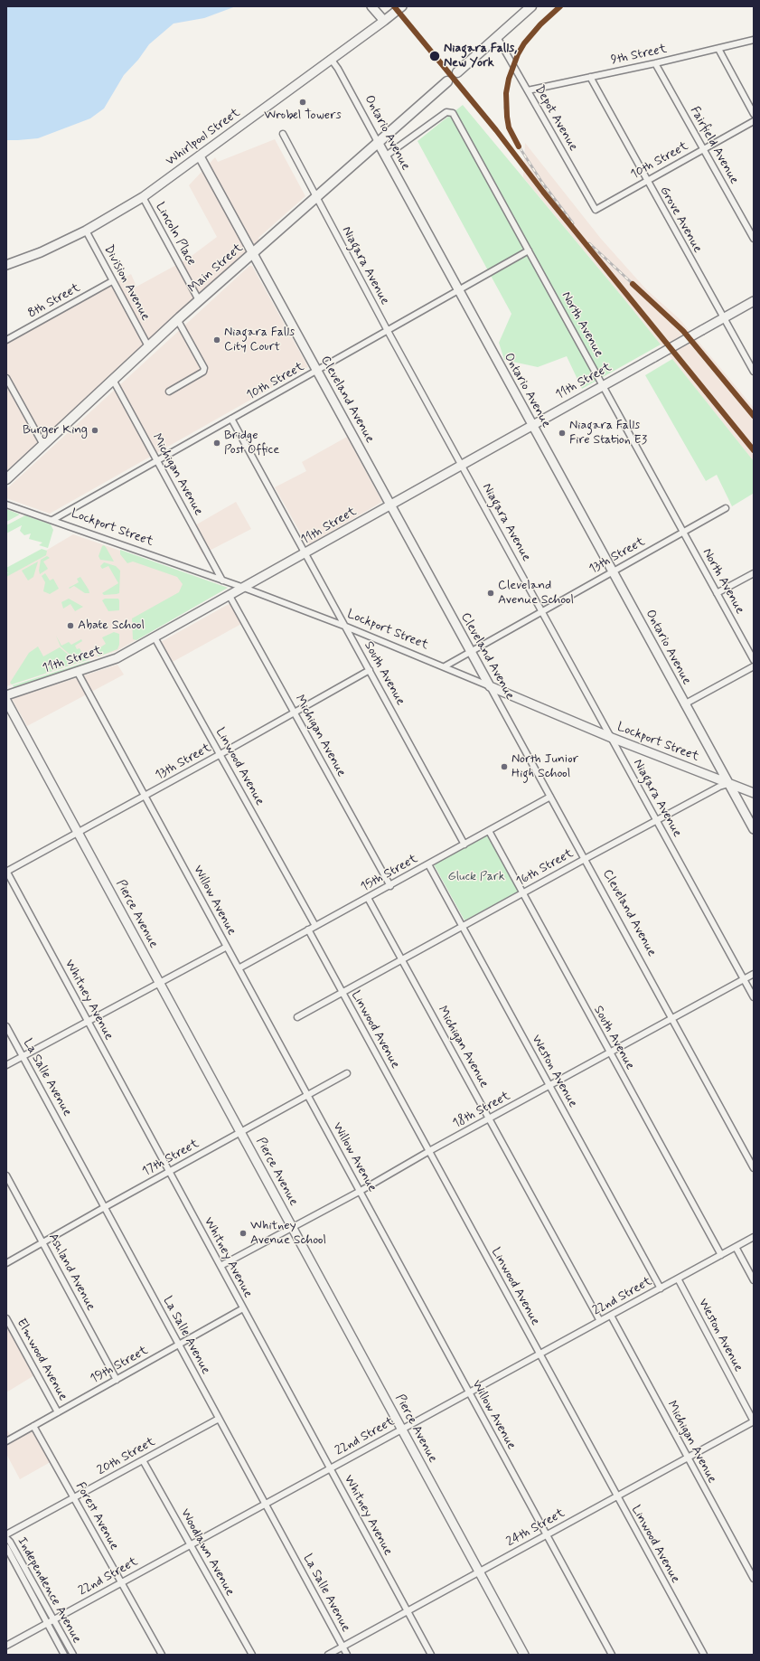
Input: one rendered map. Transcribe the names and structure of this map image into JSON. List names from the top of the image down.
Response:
{
  "streets": {
    "main road": ["Main Street"],
    "street": [
      "9th Street",
      "Depot Avenue",
      "Ontario Avenue",
      "Whirlpool Street",
      "Fairfield Avenue",
      "10th Street",
      "Grove Avenue",
      "Lincoln Place",
      "Niagara Avenue",
      "Division Avenue",
      "8th Street",
      "North Avenue",
      "11th Street",
      "Cleveland Avenue",
      "Michigan Avenue",
      "Lockport Street",
      "13th Street",
      "South Avenue",
      "Linwood Avenue",
      "16th Street",
      "15th Street",
      "Willow Avenue",
      "Pierce Avenue",
      "Whitney Avenue",
      "Weston Avenue",
      "La Salle Avenue",
      "18th Street",
      "17th Street",
      "Ashland Avenue",
      "22nd Street",
      "Elmwood Avenue",
      "19th Street",
      "20th Street",
      "Forest Avenue",
      "24th Street",
      "Woodlawn Avenue",
      "Independence Avenue"
    ]
  },
  "crossings": [
    ["9th Street", "Depot Avenue"],
    ["9th Street", "Fairfield Avenue"],
    ["9th Street", "Grove Avenue"],
    ["Depot Avenue", "10th Street"],
    ["Ontario Avenue", "Whirlpool Street"],
    ["Ontario Avenue", "10th Street"],
    ["Ontario Avenue", "Main Street"],
    ["Ontario Avenue", "North Avenue"],
    ["Ontario Avenue", "11th Street"],
    ["Ontario Avenue", "Lockport Street"],
    ["Ontario Avenue", "13th Street"],
    ["Ontario Avenue", "16th Street"],
    ["Whirlpool Street", "Lincoln Place"],
    ["Whirlpool Street", "Division Avenue"],
    ["Whirlpool Street", "Cleveland Avenue"],
    ["Fairfield Avenue", "10th Street"],
    ["10th Street", "Grove Avenue"],
    ["10th Street", "Niagara Avenue"],
    ["10th Street", "North Avenue"],
    ["10th Street", "Cleveland Avenue"],
    ["10th Street", "Michigan Avenue"],
    ["10th Street", "Lockport Street"],
    ["10th Street", "South Avenue"],
    ["Grove Avenue", "11th Street"],
    ["Lincoln Place", "Main Street"],
    ["Niagara Avenue", "Main Street"],
    ["Niagara Avenue", "11th Street"],
    ["Niagara Avenue", "Lockport Street"],
    ["Niagara Avenue", "13th Street"],
    ["Niagara Avenue", "16th Street"],
    ["Niagara Avenue", "18th Street"],
    ["Main Street", "Division Avenue"],
    ["Main Street", "Cleveland Avenue"],
    ["Main Street", "Michigan Avenue"],
    ["Division Avenue", "8th Street"],
    ["North Avenue", "11th Street"],
    ["North Avenue", "13th Street"],
    ["11th Street", "Cleveland Avenue"],
    ["11th Street", "Michigan Avenue"],
    ["11th Street", "Lockport Street"],
    ["11th Street", "South Avenue"],
    ["11th Street", "Linwood Avenue"],
    ["11th Street", "Willow Avenue"],
    ["Cleveland Avenue", "Lockport Street"],
    ["Cleveland Avenue", "13th Street"],
    ["Cleveland Avenue", "16th Street"],
    ["Cleveland Avenue", "15th Street"],
    ["Cleveland Avenue", "18th Street"],
    ["Michigan Avenue", "Lockport Street"],
    ["Michigan Avenue", "13th Street"],
    ["Michigan Avenue", "16th Street"],
    ["Michigan Avenue", "15th Street"],
    ["Michigan Avenue", "18th Street"],
    ["Michigan Avenue", "22nd Street"],
    ["Michigan Avenue", "24th Street"],
    ["Lockport Street", "13th Street"],
    ["Lockport Street", "South Avenue"],
    ["Lockport Street", "16th Street"],
    ["13th Street", "South Avenue"],
    ["13th Street", "Linwood Avenue"],
    ["13th Street", "Willow Avenue"],
    ["13th Street", "Pierce Avenue"],
    ["13th Street", "Whitney Avenue"],
    ["South Avenue", "16th Street"],
    ["South Avenue", "15th Street"],
    ["South Avenue", "18th Street"],
    ["South Avenue", "22nd Street"],
    ["Linwood Avenue", "16th Street"],
    ["Linwood Avenue", "15th Street"],
    ["Linwood Avenue", "18th Street"],
    ["Linwood Avenue", "22nd Street"],
    ["Linwood Avenue", "24th Street"],
    ["16th Street", "Weston Avenue"],
    ["15th Street", "Willow Avenue"],
    ["15th Street", "Weston Avenue"],
    ["Willow Avenue", "18th Street"],
    ["Willow Avenue", "17th Street"],
    ["Willow Avenue", "22nd Street"],
    ["Willow Avenue", "24th Street"],
    ["Pierce Avenue", "18th Street"],
    ["Pierce Avenue", "17th Street"],
    ["Pierce Avenue", "22nd Street"],
    ["Pierce Avenue", "24th Street"],
    ["Whitney Avenue", "18th Street"],
    ["Whitney Avenue", "17th Street"],
    ["Whitney Avenue", "22nd Street"],
    ["Whitney Avenue", "19th Street"],
    ["Whitney Avenue", "24th Street"],
    ["Weston Avenue", "18th Street"],
    ["Weston Avenue", "22nd Street"],
    ["Weston Avenue", "24th Street"],
    ["La Salle Avenue", "17th Street"],
    ["La Salle Avenue", "22nd Street"],
    ["La Salle Avenue", "19th Street"],
    ["La Salle Avenue", "20th Street"],
    ["La Salle Avenue", "24th Street"],
    ["17th Street", "Ashland Avenue"],
    ["Ashland Avenue", "19th Street"],
    ["22nd Street", "Forest Avenue"],
    ["22nd Street", "Woodlawn Avenue"],
    ["22nd Street", "Independence Avenue"],
    ["Elmwood Avenue", "19th Street"],
    ["19th Street", "Forest Avenue"],
    ["20th Street", "Forest Avenue"],
    ["20th Street", "Woodlawn Avenue"]
  ],
  "parks": ["Gluck Park"],
  "places": [
    "Niagara Falls, New York",
    "Wrobel Towers",
    "Niagara Falls City Court",
    "Burger King",
    "Niagara Falls Fire Station E3",
    "Bridge Post Office",
    "Cleveland Avenue School",
    "Abate School",
    "North Junior High School",
    "Whitney Avenue School"
  ]
}
